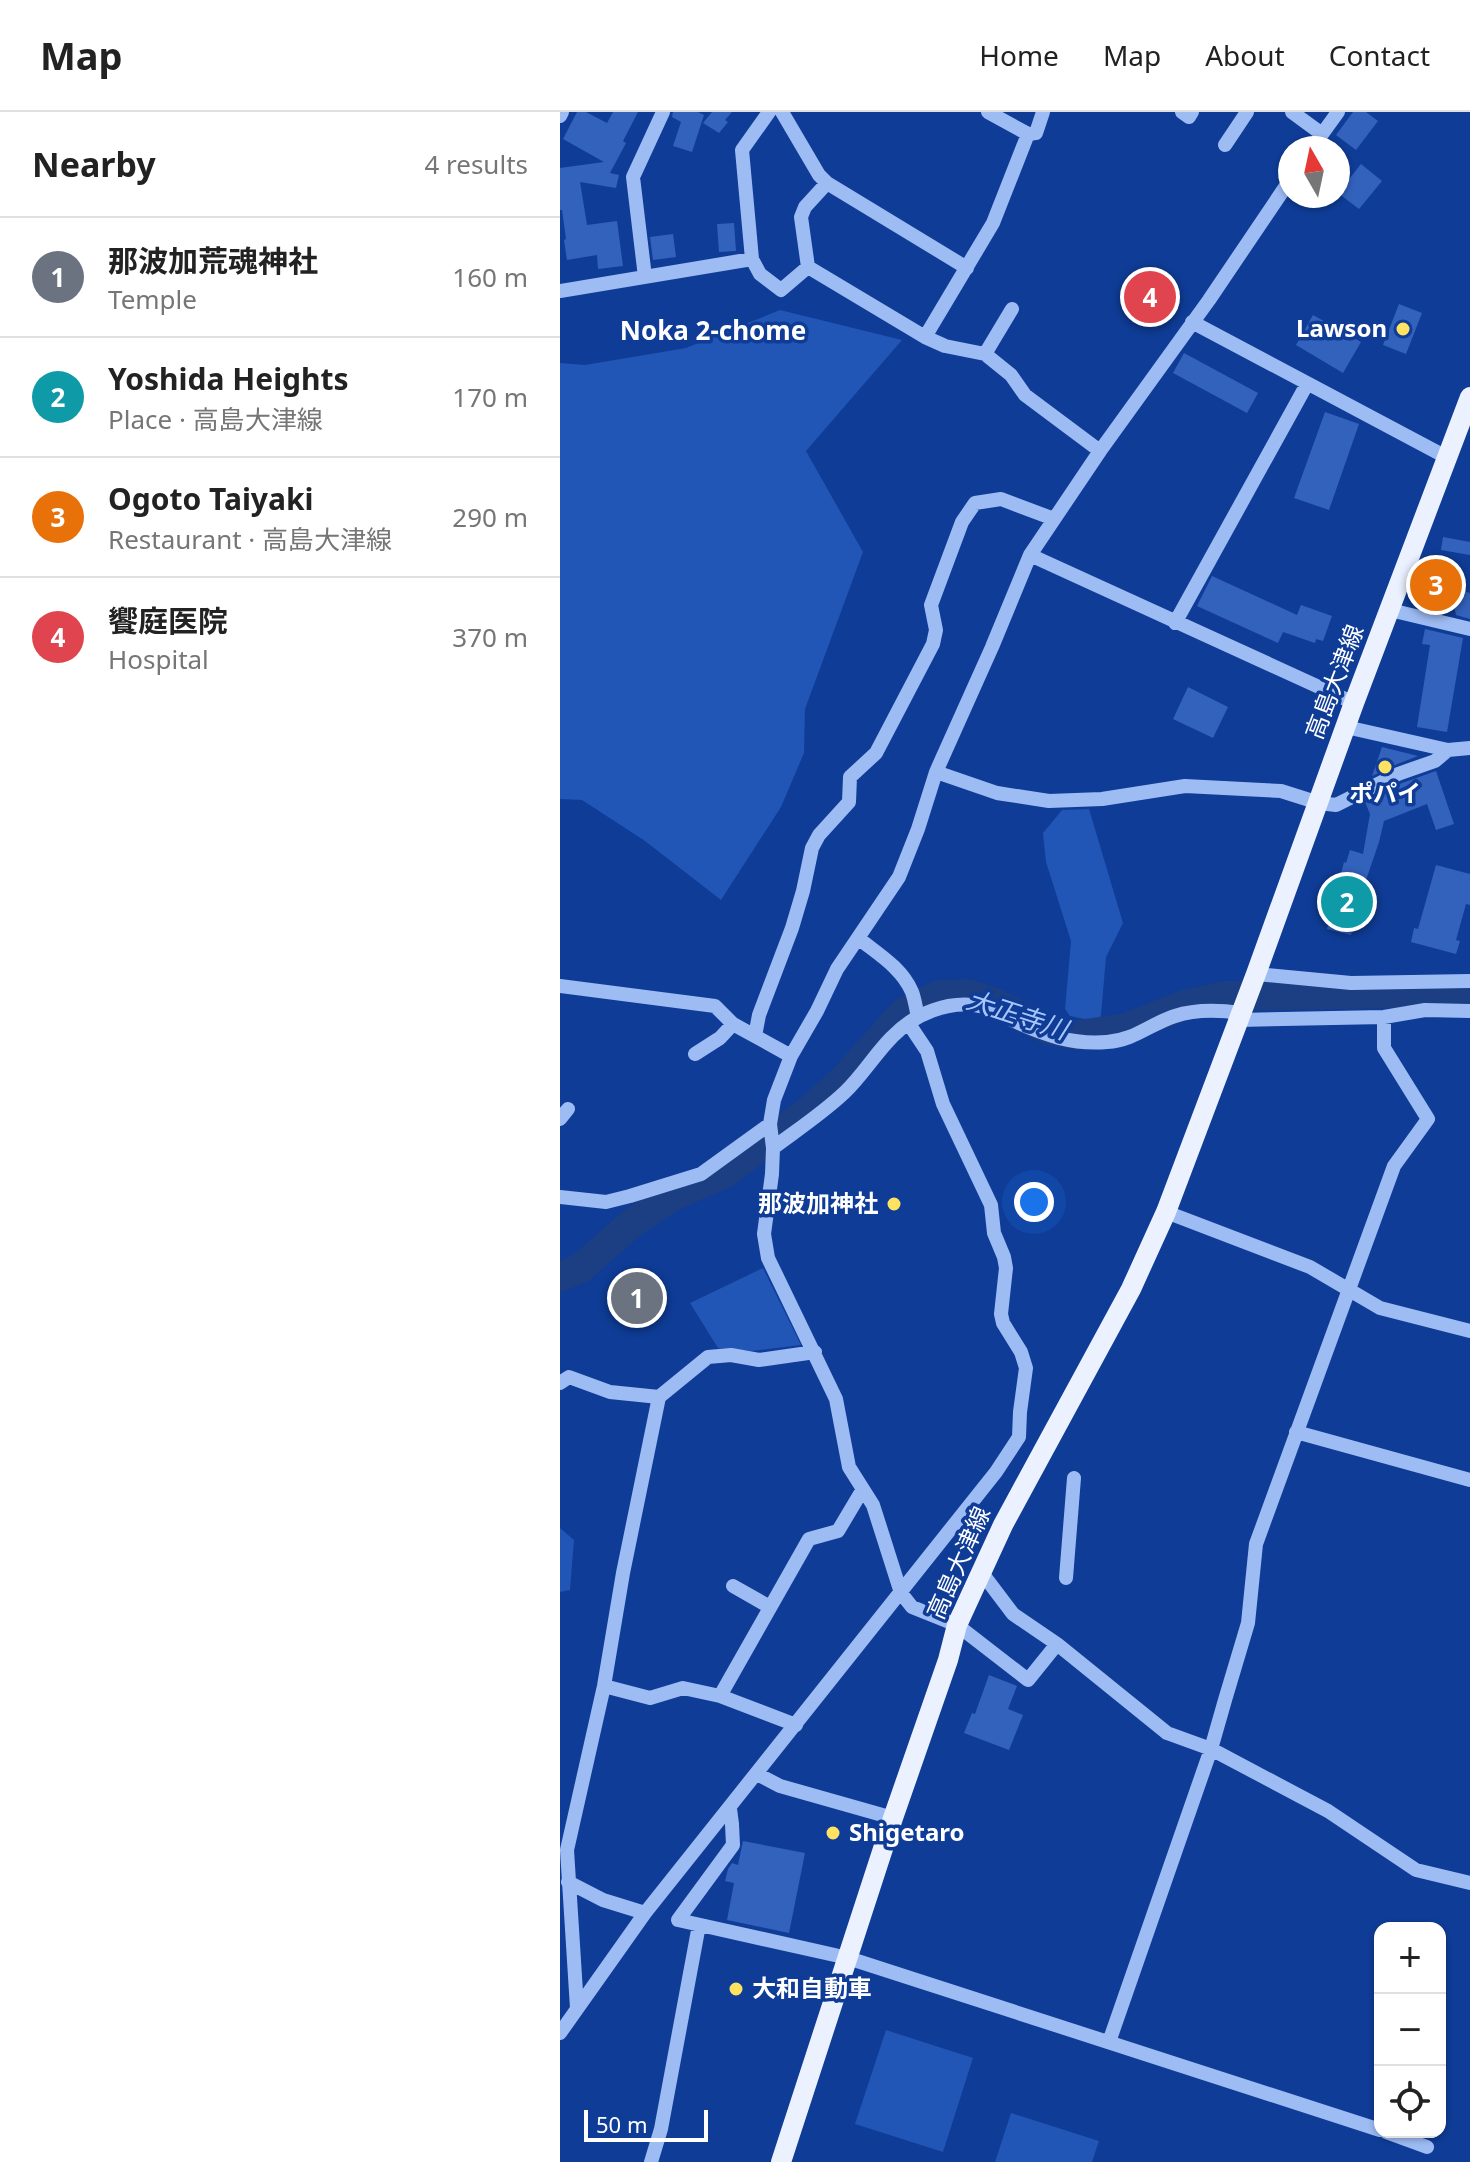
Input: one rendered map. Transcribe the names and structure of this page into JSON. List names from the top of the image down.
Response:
{
  "streets": {
    "main road": ["高島大津線"]
  },
  "districts": ["Noka 2-chome"],
  "water": ["大正寺川"],
  "places": [
    "Lawson",
    "ポパイ",
    "那波加神社",
    "Shigetaro",
    "大和自動車"
  ],
  "scale_bar": "50 m",
  "north": "top",
  "page": {
    "header": "Map",
    "nav": [
      "Home",
      "Map",
      "About",
      "Contact"
    ],
    "heading": ["Nearby", "4 results"],
    "list": [
      {
        "mark": "1",
        "name": "那波加荒魂神社",
        "note": "Temple",
        "value": "160 m"
      },
      {
        "mark": "2",
        "name": "Yoshida Heights",
        "note": "Place · 高島大津線",
        "value": "170 m"
      },
      {
        "mark": "3",
        "name": "Ogoto Taiyaki",
        "note": "Restaurant · 高島大津線",
        "value": "290 m"
      },
      {
        "mark": "4",
        "name": "饗庭医院",
        "note": "Hospital",
        "value": "370 m"
      }
    ],
    "pins": [
      "4",
      "3",
      "2",
      "1"
    ],
    "map_buttons": ["+", "−"],
    "scale": "50 m"
  }
}
